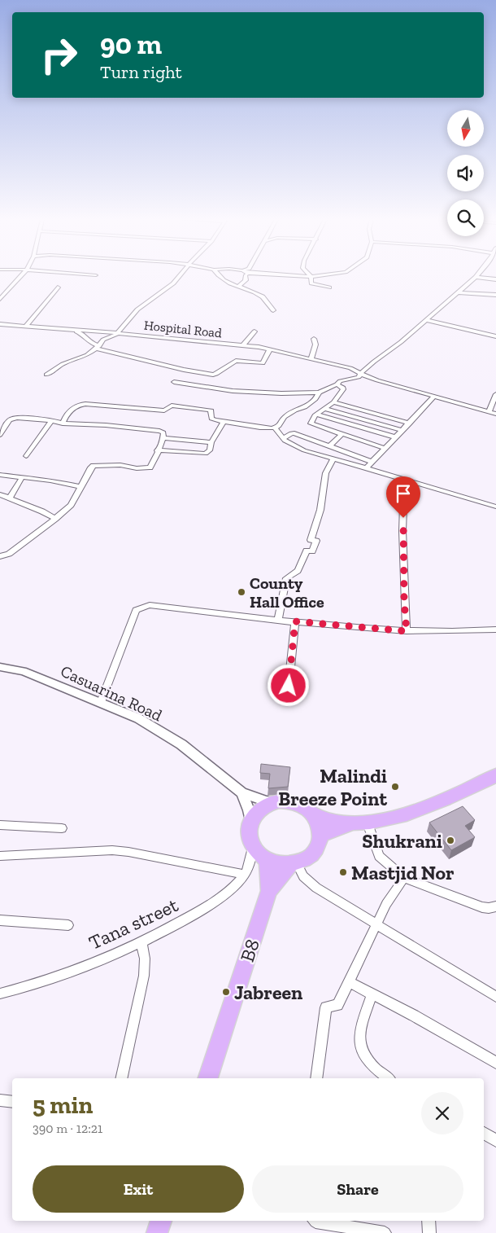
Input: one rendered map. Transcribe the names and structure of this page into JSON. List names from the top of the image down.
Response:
{
  "streets": {
    "highway": ["B8"],
    "street": ["Hospital Road", "Casuarina Road", "Tana street"]
  },
  "places": [
    "County Hall Office",
    "Malindi Breeze Point",
    "Shukrani",
    "Mastjid Nor",
    "Jabreen"
  ],
  "north": "bottom",
  "page": {
    "turn": ["90 m", "Turn right"],
    "heading": ["5 min", "390 m · 12:21"],
    "buttons": ["Exit", "Share"]
  }
}
